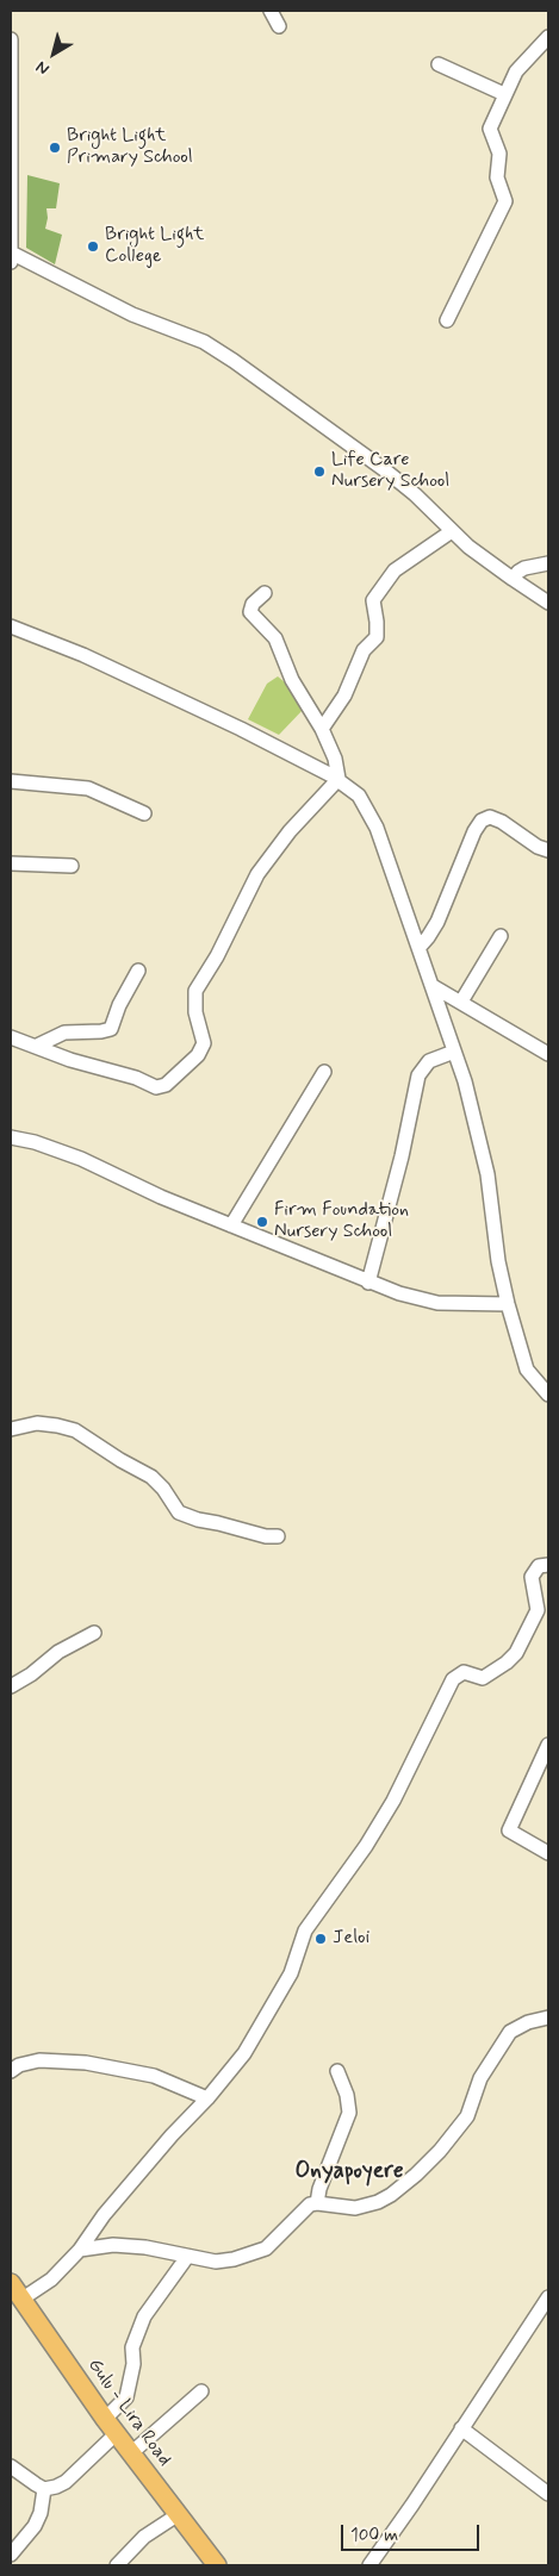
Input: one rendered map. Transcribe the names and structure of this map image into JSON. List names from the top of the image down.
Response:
{
  "streets": {
    "main road": ["Gulu - Lira Road"]
  },
  "districts": ["Onyapoyere"],
  "places": [
    "Bright Light Primary School",
    "Bright Light College",
    "Life Care Nursery School",
    "Firm Foundation Nursery School",
    "Jeloi"
  ],
  "scale_bar": "100 m",
  "north": "bottom left"
}
